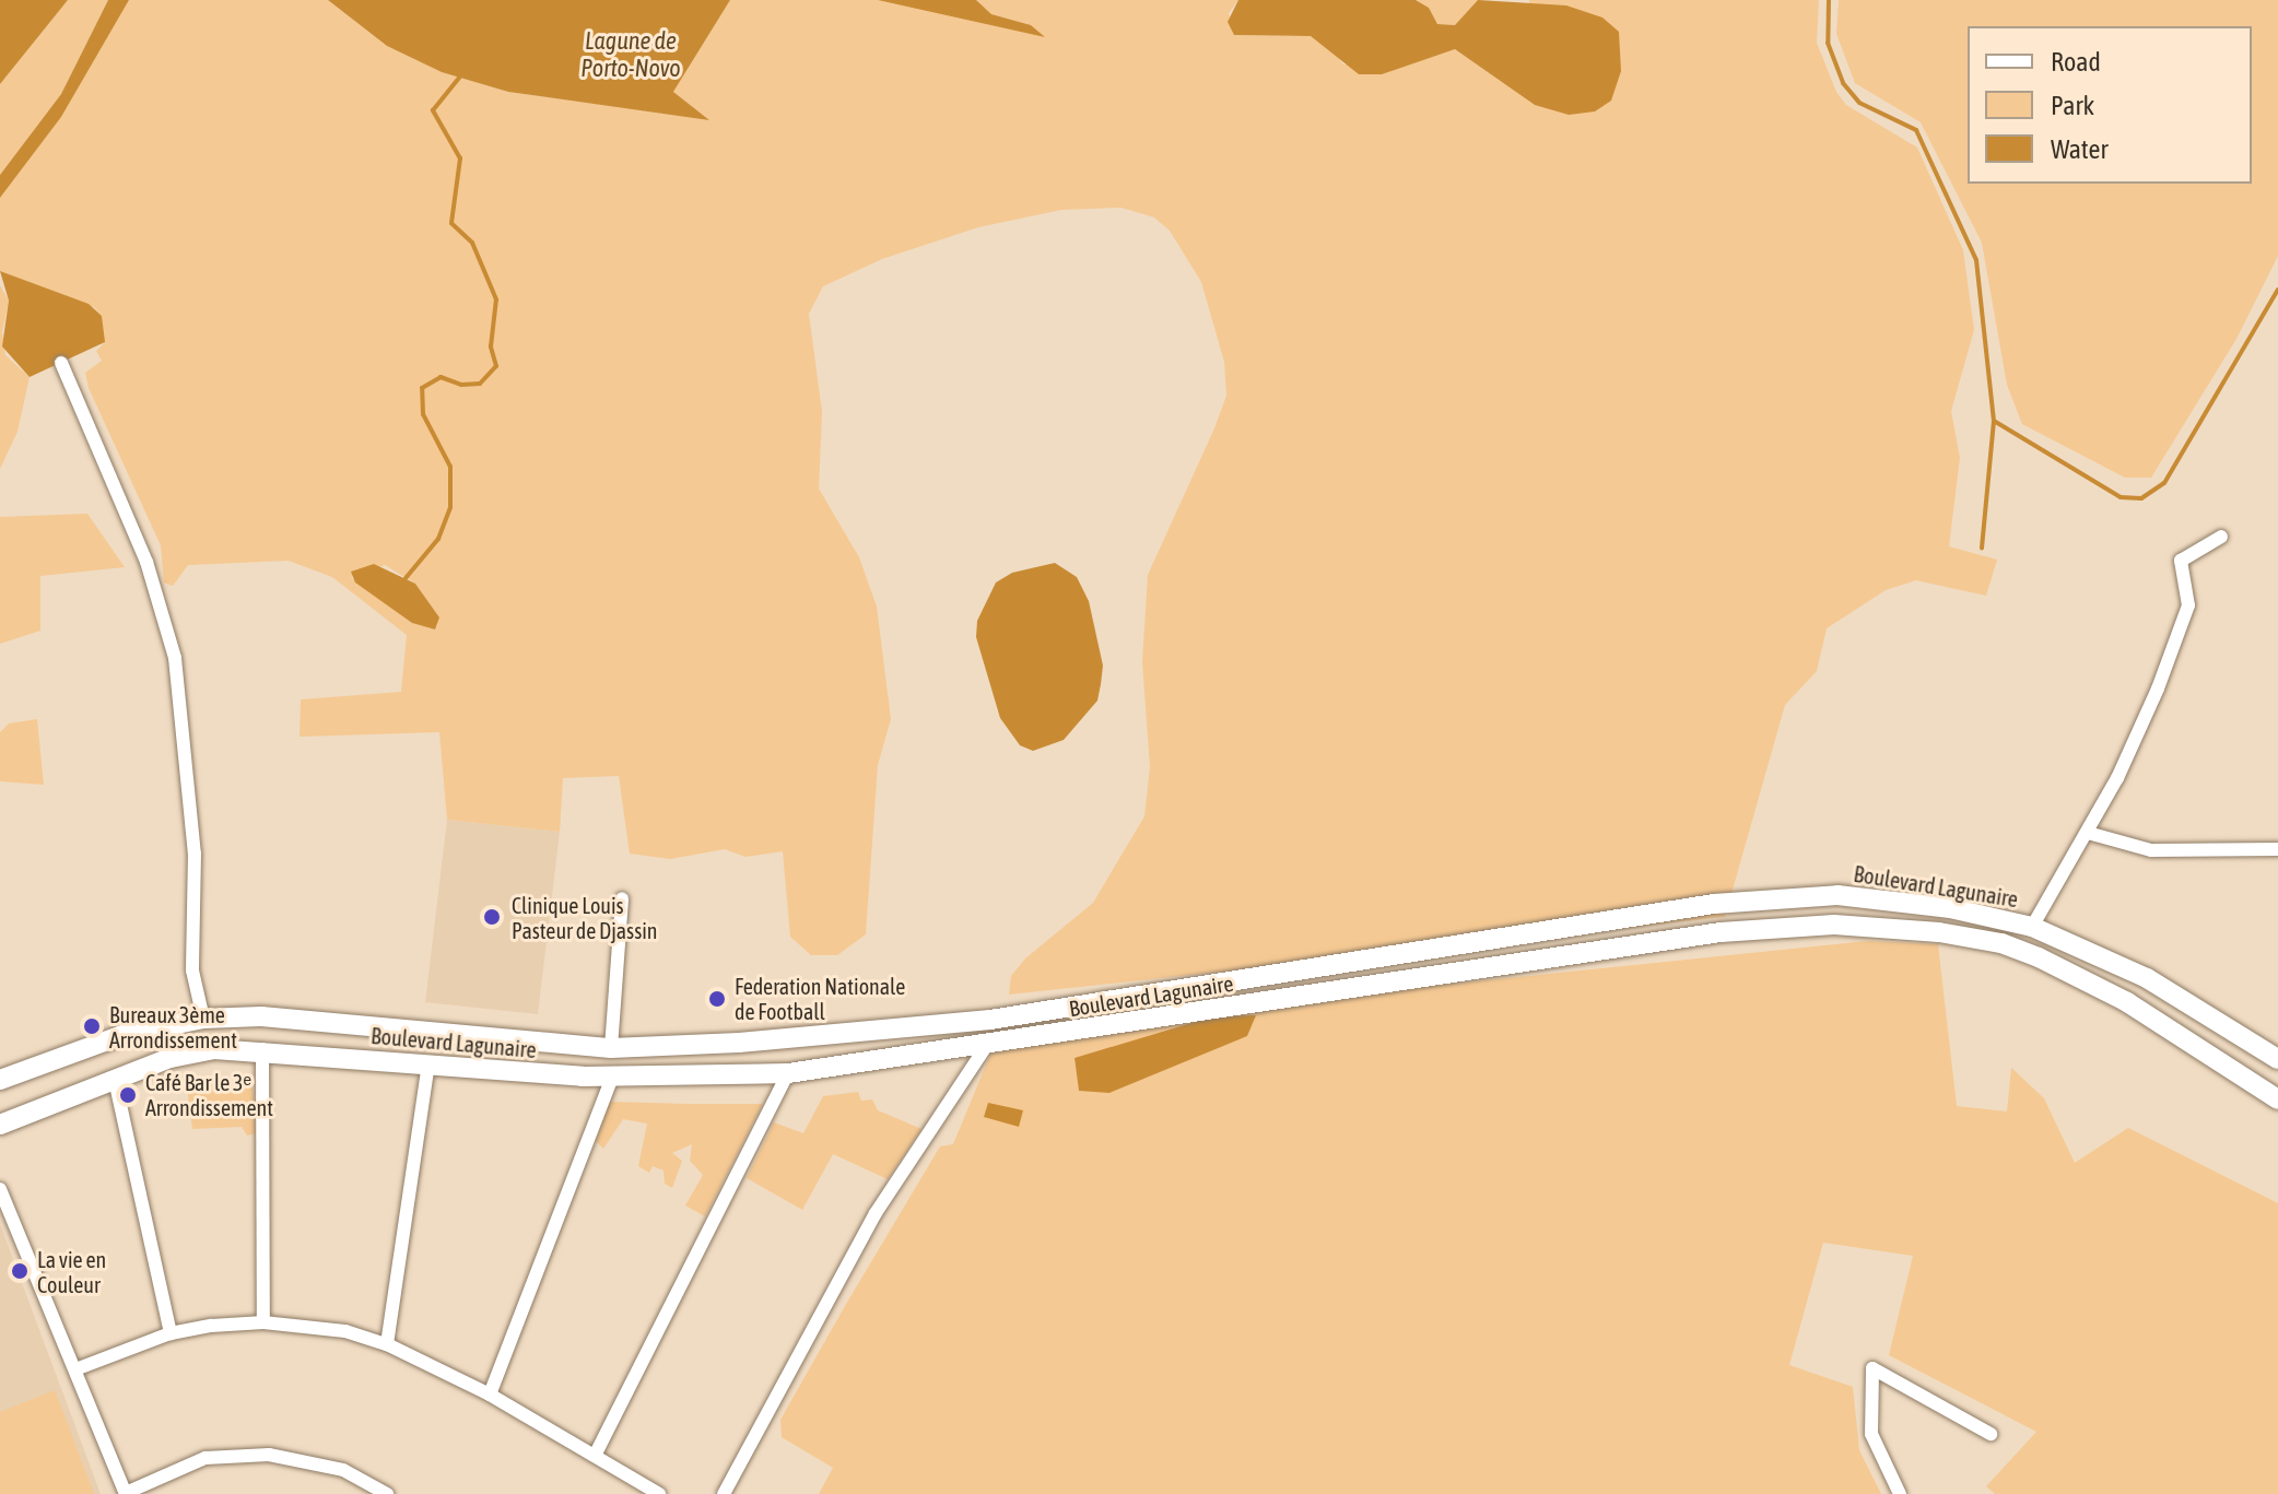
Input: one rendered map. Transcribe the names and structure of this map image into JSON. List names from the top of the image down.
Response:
{
  "streets": {
    "main road": ["Boulevard Lagunaire"]
  },
  "water": ["Lagune de Porto-Novo"],
  "places": [
    "Clinique Louis Pasteur de Djassin",
    "Federation Nationale de Football",
    "Bureaux 3ème Arrondissement",
    "Café Bar le 3ᵉ Arrondissement",
    "La vie en Couleur"
  ],
  "legend": ["Road", "Park", "Water"]
}
